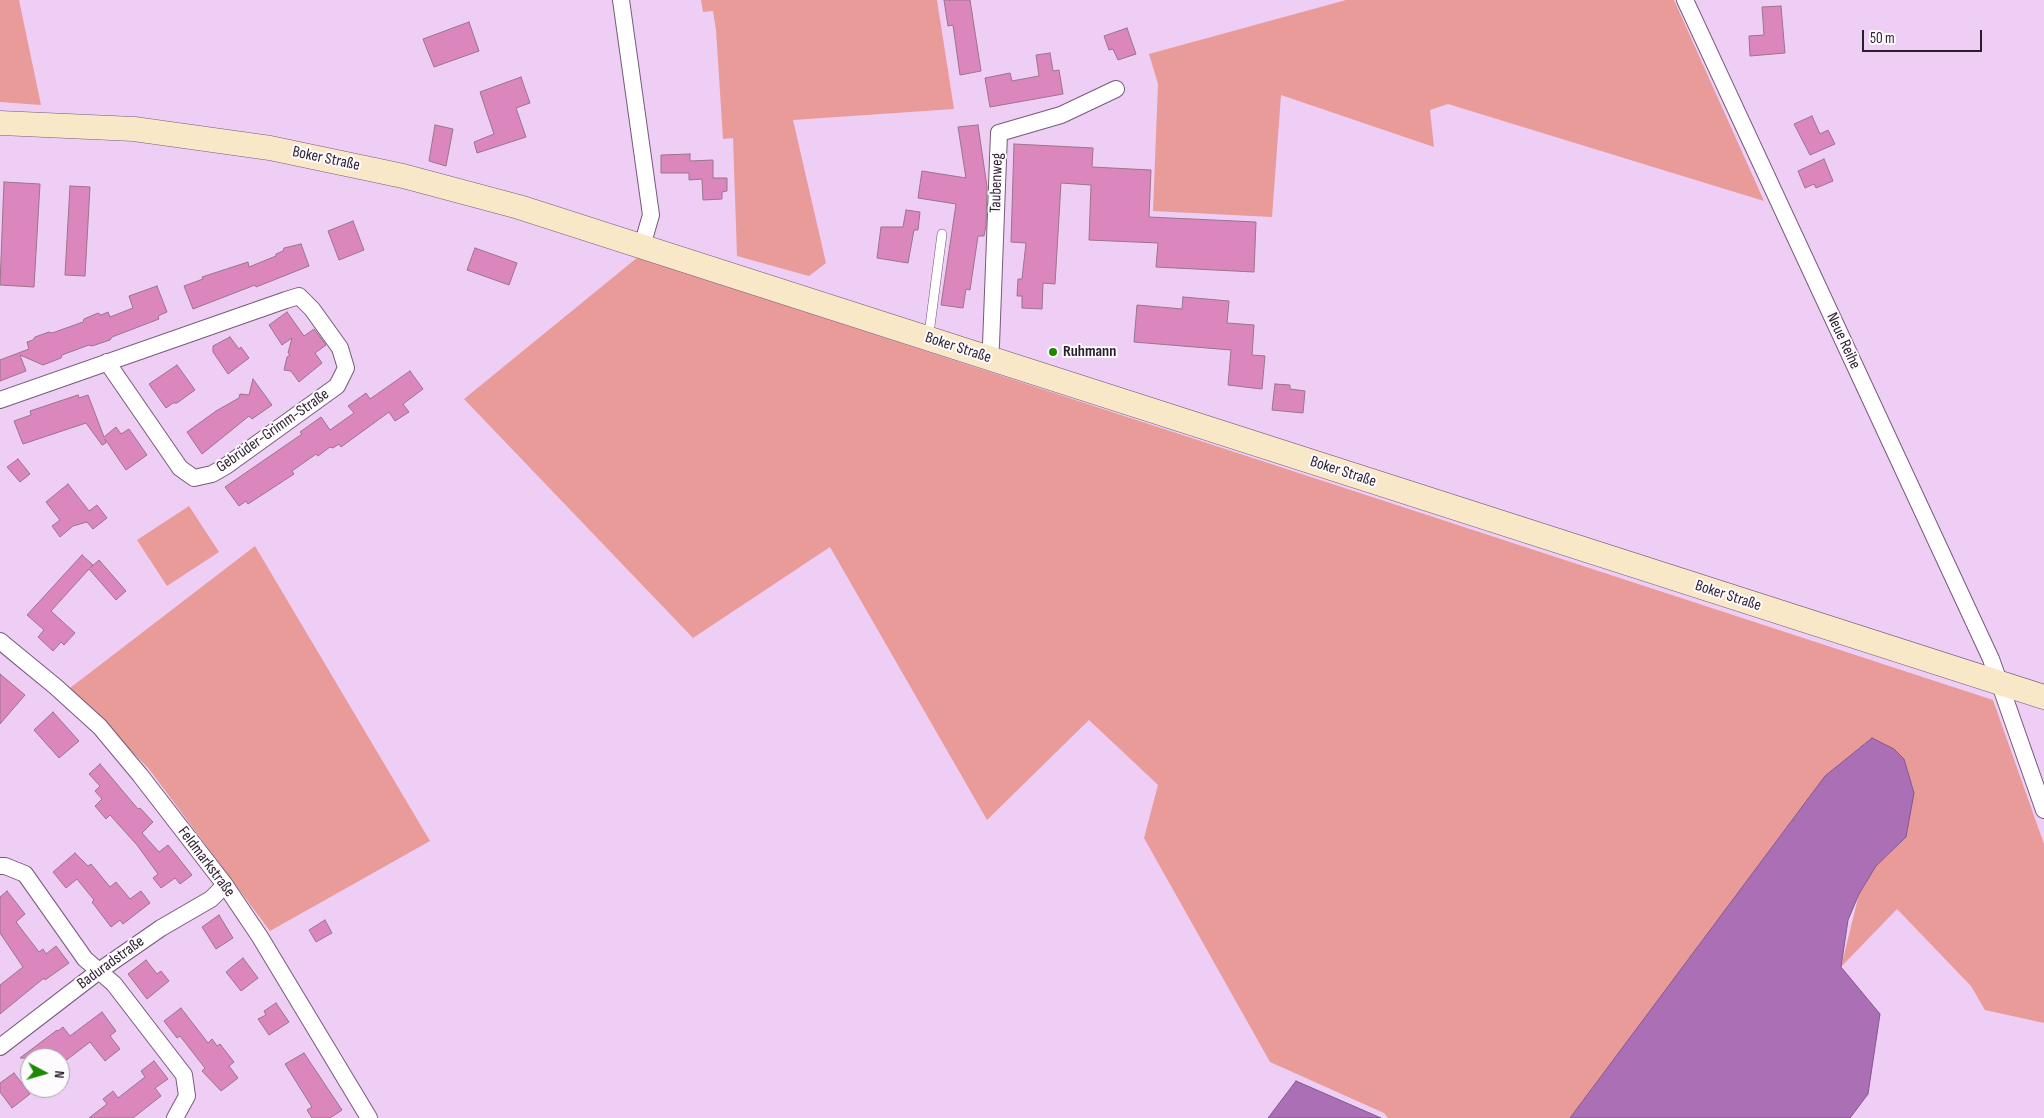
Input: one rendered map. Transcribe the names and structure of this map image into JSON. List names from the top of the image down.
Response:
{
  "streets": {
    "main road": ["Boker Straße"],
    "street": [
      "Taubenweg",
      "Neue Reihe",
      "Gebrüder-Grimm-Straße",
      "Feldmarkstraße",
      "Baduradstraße"
    ]
  },
  "crossings": [
    ["Boker Straße", "Taubenweg"],
    ["Boker Straße", "Neue Reihe"],
    ["Feldmarkstraße", "Baduradstraße"]
  ],
  "places": ["Ruhmann"],
  "scale_bar": "50 m",
  "north": "right"
}
